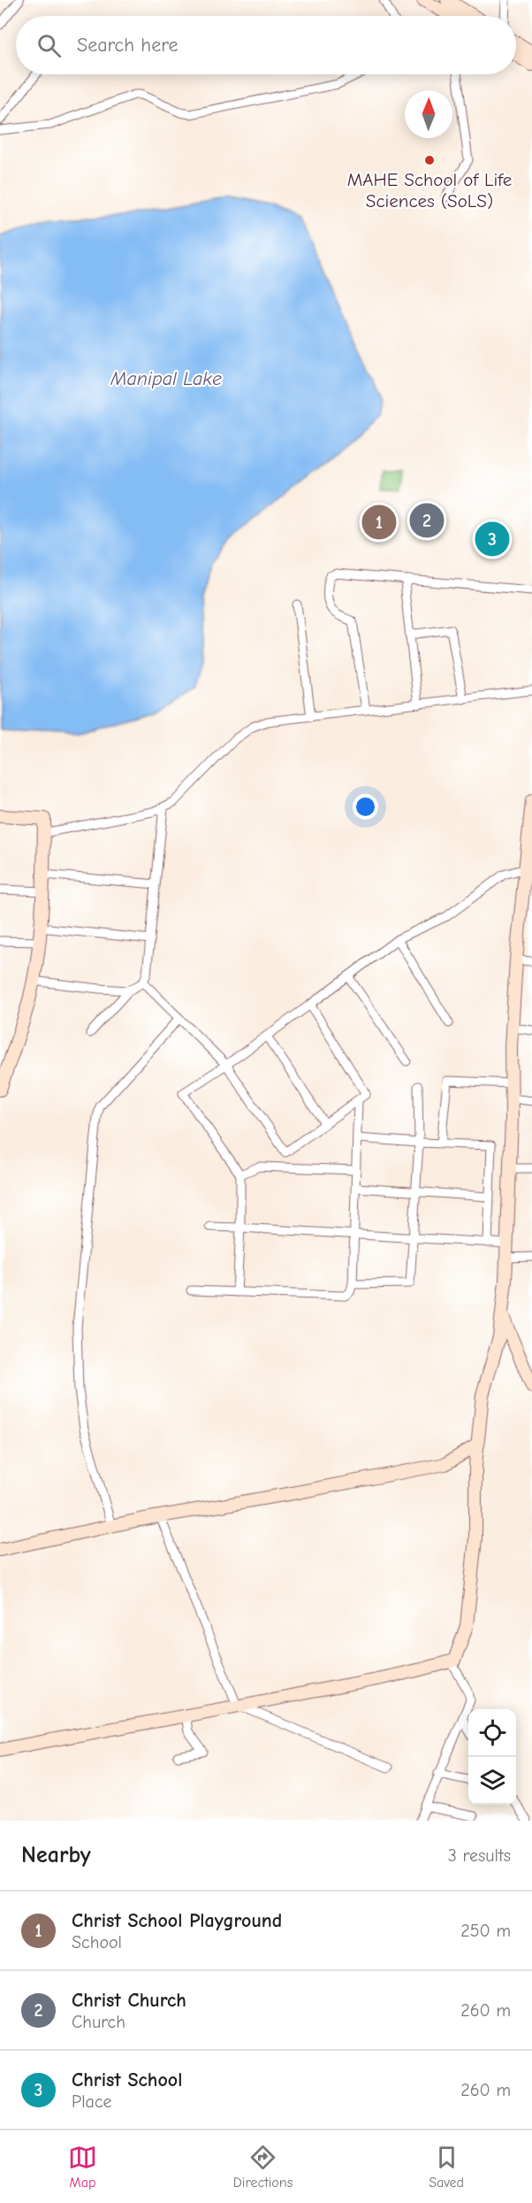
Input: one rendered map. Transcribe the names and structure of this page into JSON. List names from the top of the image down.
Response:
{
  "water": ["Manipal Lake"],
  "places": ["MAHE School of Life Sciences (SoLS)"],
  "north": "top",
  "page": {
    "search": "Search here",
    "pins": ["2", "1", "3"],
    "heading": ["Nearby", "3 results"],
    "list": [
      {
        "mark": "1",
        "name": "Christ School Playground",
        "note": "School",
        "value": "250 m"
      },
      {
        "mark": "2",
        "name": "Christ Church",
        "note": "Church",
        "value": "260 m"
      },
      {
        "mark": "3",
        "name": "Christ School",
        "note": "Place",
        "value": "260 m"
      }
    ],
    "nav": ["Map", "Directions", "Saved"]
  }
}
